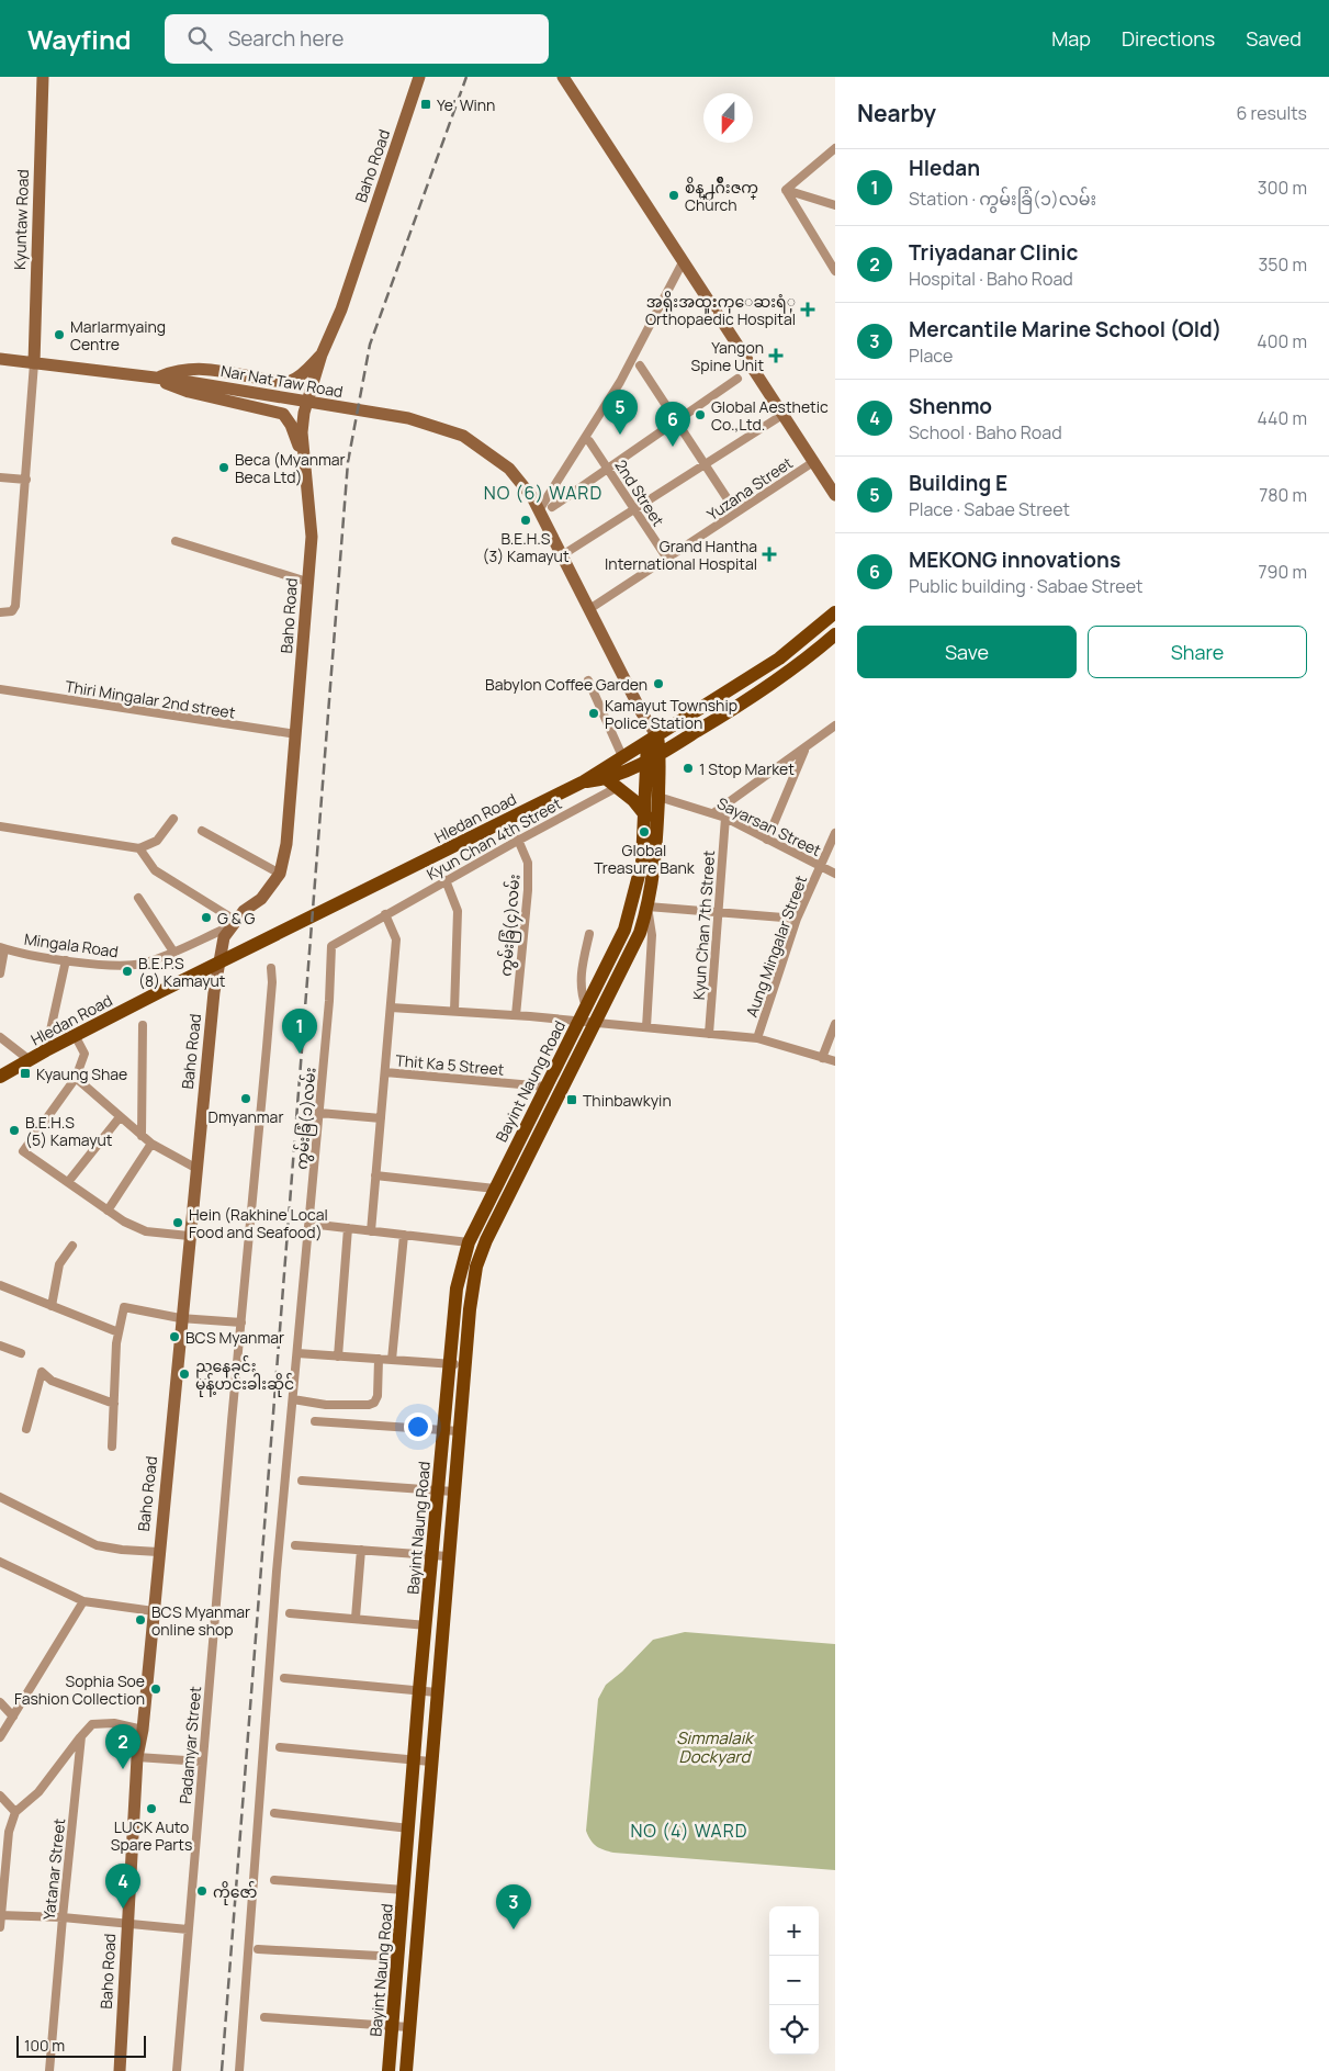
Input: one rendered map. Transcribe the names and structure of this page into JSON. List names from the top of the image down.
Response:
{
  "streets": {
    "main road": [
      "Baho Road",
      "Kyuntaw Road",
      "Nar Nat Taw Road",
      "Hledan Road",
      "Bayint Naung Road"
    ],
    "street": [
      "Yuzana Street",
      "2nd Street",
      "Thiri Mingalar 2nd street",
      "Sayarsan Street",
      "Kyun Chan 4th Street",
      "ကွမ်းခြံ(၄)လမ်း",
      "Kyun Chan 7th Street",
      "Mingala Road",
      "Aung Mingalar Street",
      "Thit Ka 5 Street",
      "ကွမ်းခြံ(၁)လမ်း",
      "Padamyar Street",
      "Yatanar Street"
    ]
  },
  "crossings": [
    ["Baho Road", "Thiri Mingalar 2nd street"],
    ["Baho Road", "Mingala Road"],
    ["Kyuntaw Road", "Nar Nat Taw Road"],
    ["Nar Nat Taw Road", "Yuzana Street"],
    ["Yuzana Street", "2nd Street"],
    ["Hledan Road", "Kyun Chan 4th Street"],
    ["Hledan Road", "Bayint Naung Road"],
    ["Sayarsan Street", "Kyun Chan 7th Street"],
    ["Sayarsan Street", "Aung Mingalar Street"],
    ["Sayarsan Street", "Bayint Naung Road"],
    ["Kyun Chan 4th Street", "ကွမ်းခြံ(၄)လမ်း"],
    ["Kyun Chan 4th Street", "ကွမ်းခြံ(၁)လမ်း"],
    ["Thit Ka 5 Street", "Bayint Naung Road"]
  ],
  "districts": ["NO (6) WARD", "NO (4) WARD"],
  "water": ["Simmalaik Dockyard"],
  "places": {
    "transit": ["Ye' Winn", "Kyaung Shae", "Thinbawkyin"],
    "other": [
      "စိန္႕ဂ်ိဳးဇက္ Church",
      "Marlarmyaing Centre",
      "Global Aesthetic Co.,Ltd.",
      "Beca (Myanmar Beca Ltd)",
      "B.E.H.S (3) Kamayut",
      "Babylon Coffee Garden",
      "Kamayut Township Police Station",
      "1 Stop Market",
      "Global Treasure Bank",
      "G & G",
      "B.E.P.S (8) Kamayut",
      "Dmyanmar",
      "B.E.H.S (5) Kamayut",
      "Hein (Rakhine Local Food and Seafood)",
      "BCS Myanmar",
      "ညနေခင်း မုန့်ဟင်းခါးဆိုင်",
      "BCS Myanmar online shop",
      "Sophia Soe Fashion Collection",
      "LUCK Auto Spare Parts",
      "ကိုဇော်"
    ],
    "health": ["အရိုးအထူးကုေဆးရံု Orthopaedic Hospital", "Yangon Spine Unit", "Grand Hantha International Hospital"]
  },
  "scale_bar": "100 m",
  "north": "bottom",
  "page": {
    "header": "Wayfind",
    "search": "Search here",
    "nav": ["Map", "Directions", "Saved"],
    "heading": ["Nearby", "6 results"],
    "list": [
      {
        "mark": "1",
        "name": "Hledan",
        "note": "Station · ကွမ်းခြံ(၁)လမ်း",
        "value": "300 m"
      },
      {
        "mark": "2",
        "name": "Triyadanar Clinic",
        "note": "Hospital · Baho Road",
        "value": "350 m"
      },
      {
        "mark": "3",
        "name": "Mercantile Marine School (Old)",
        "note": "Place",
        "value": "400 m"
      },
      {
        "mark": "4",
        "name": "Shenmo",
        "note": "School · Baho Road",
        "value": "440 m"
      },
      {
        "mark": "5",
        "name": "Building E",
        "note": "Place · Sabae Street",
        "value": "780 m"
      },
      {
        "mark": "6",
        "name": "MEKONG innovations",
        "note": "Public building · Sabae Street",
        "value": "790 m"
      }
    ],
    "pins": [
      "5",
      "6",
      "1",
      "2",
      "4",
      "3"
    ],
    "buttons": ["Save", "Share"],
    "map_buttons": ["+", "−"],
    "scale": "100 m"
  }
}
